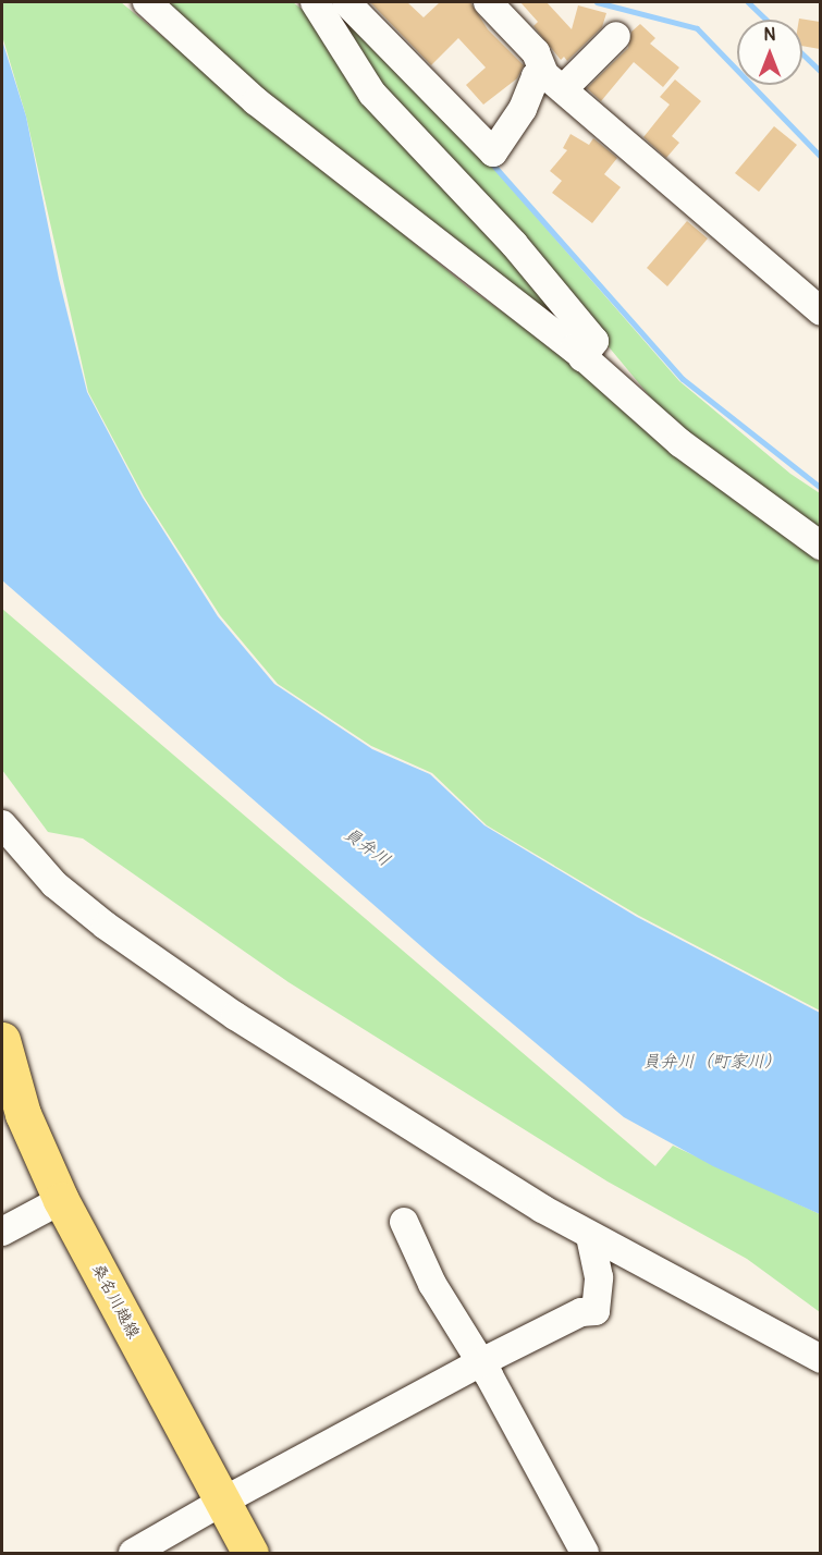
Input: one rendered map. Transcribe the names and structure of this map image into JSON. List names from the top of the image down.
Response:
{
  "streets": {
    "main road": ["桑名川越線"]
  },
  "water": ["員弁川", "員弁川（町家川）"],
  "north": "top"
}
